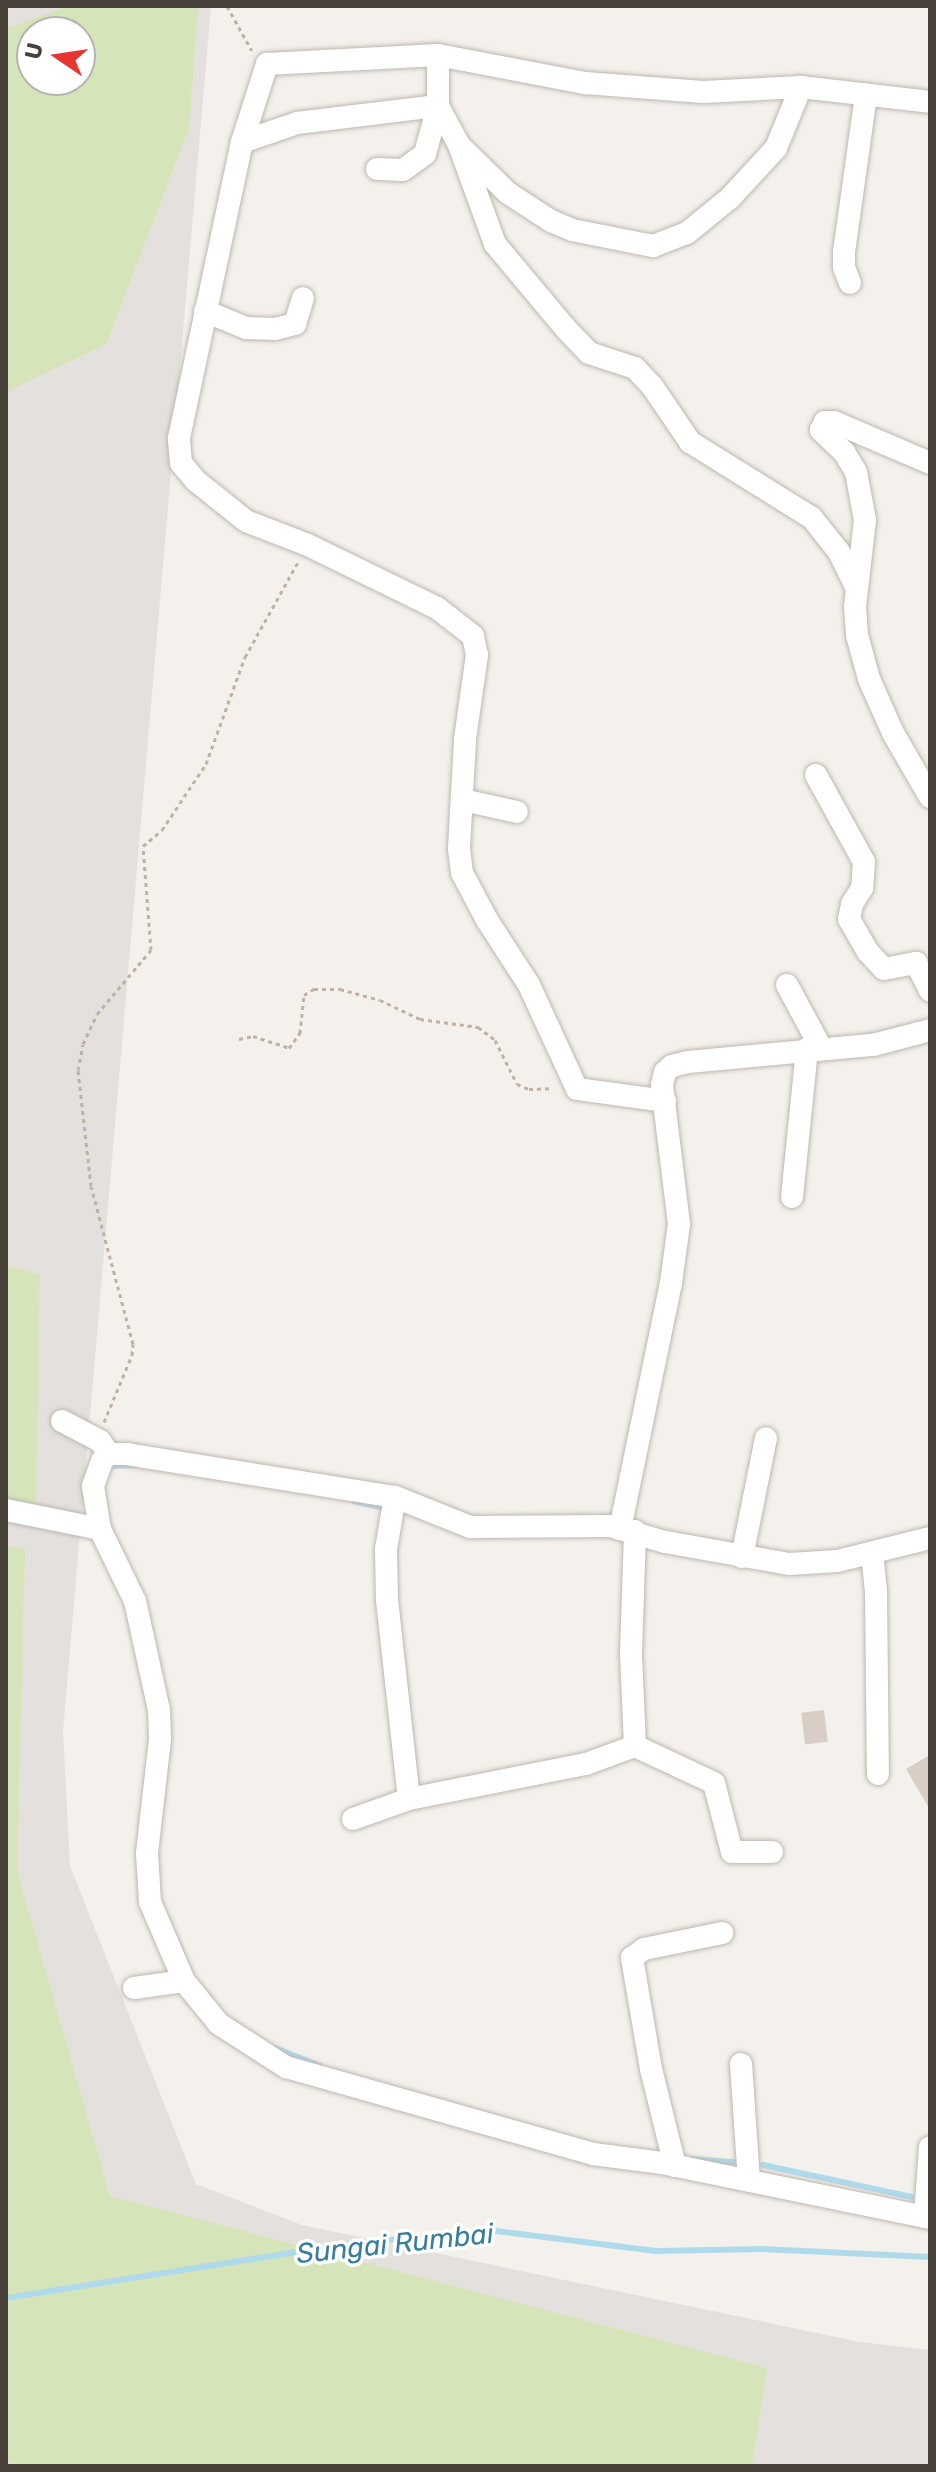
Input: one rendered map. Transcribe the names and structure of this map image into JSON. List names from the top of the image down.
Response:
{
  "water": ["Sungai Rumbai"],
  "north": "left"
}
